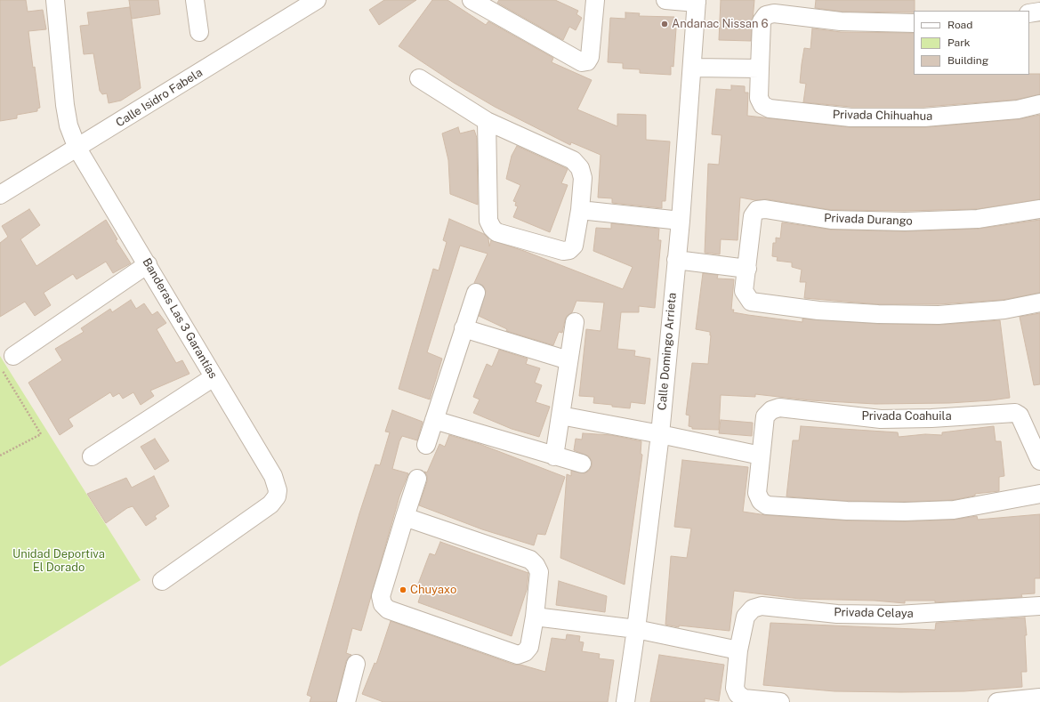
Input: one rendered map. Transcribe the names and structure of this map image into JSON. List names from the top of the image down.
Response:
{
  "streets": {
    "street": [
      "Calle Isidro Fabela",
      "Privada Chihuahua",
      "Privada Durango",
      "Banderas Las 3 Garantías",
      "Calle Domingo Arrieta",
      "Privada Coahuila",
      "Privada Celaya"
    ]
  },
  "crossings": [
    ["Calle Isidro Fabela", "Banderas Las 3 Garantías"]
  ],
  "parks": ["Unidad Deportiva El Dorado"],
  "places": ["Andanac Nissan 6", "Chuyaxo"],
  "legend": ["Road", "Park", "Building"]
}
